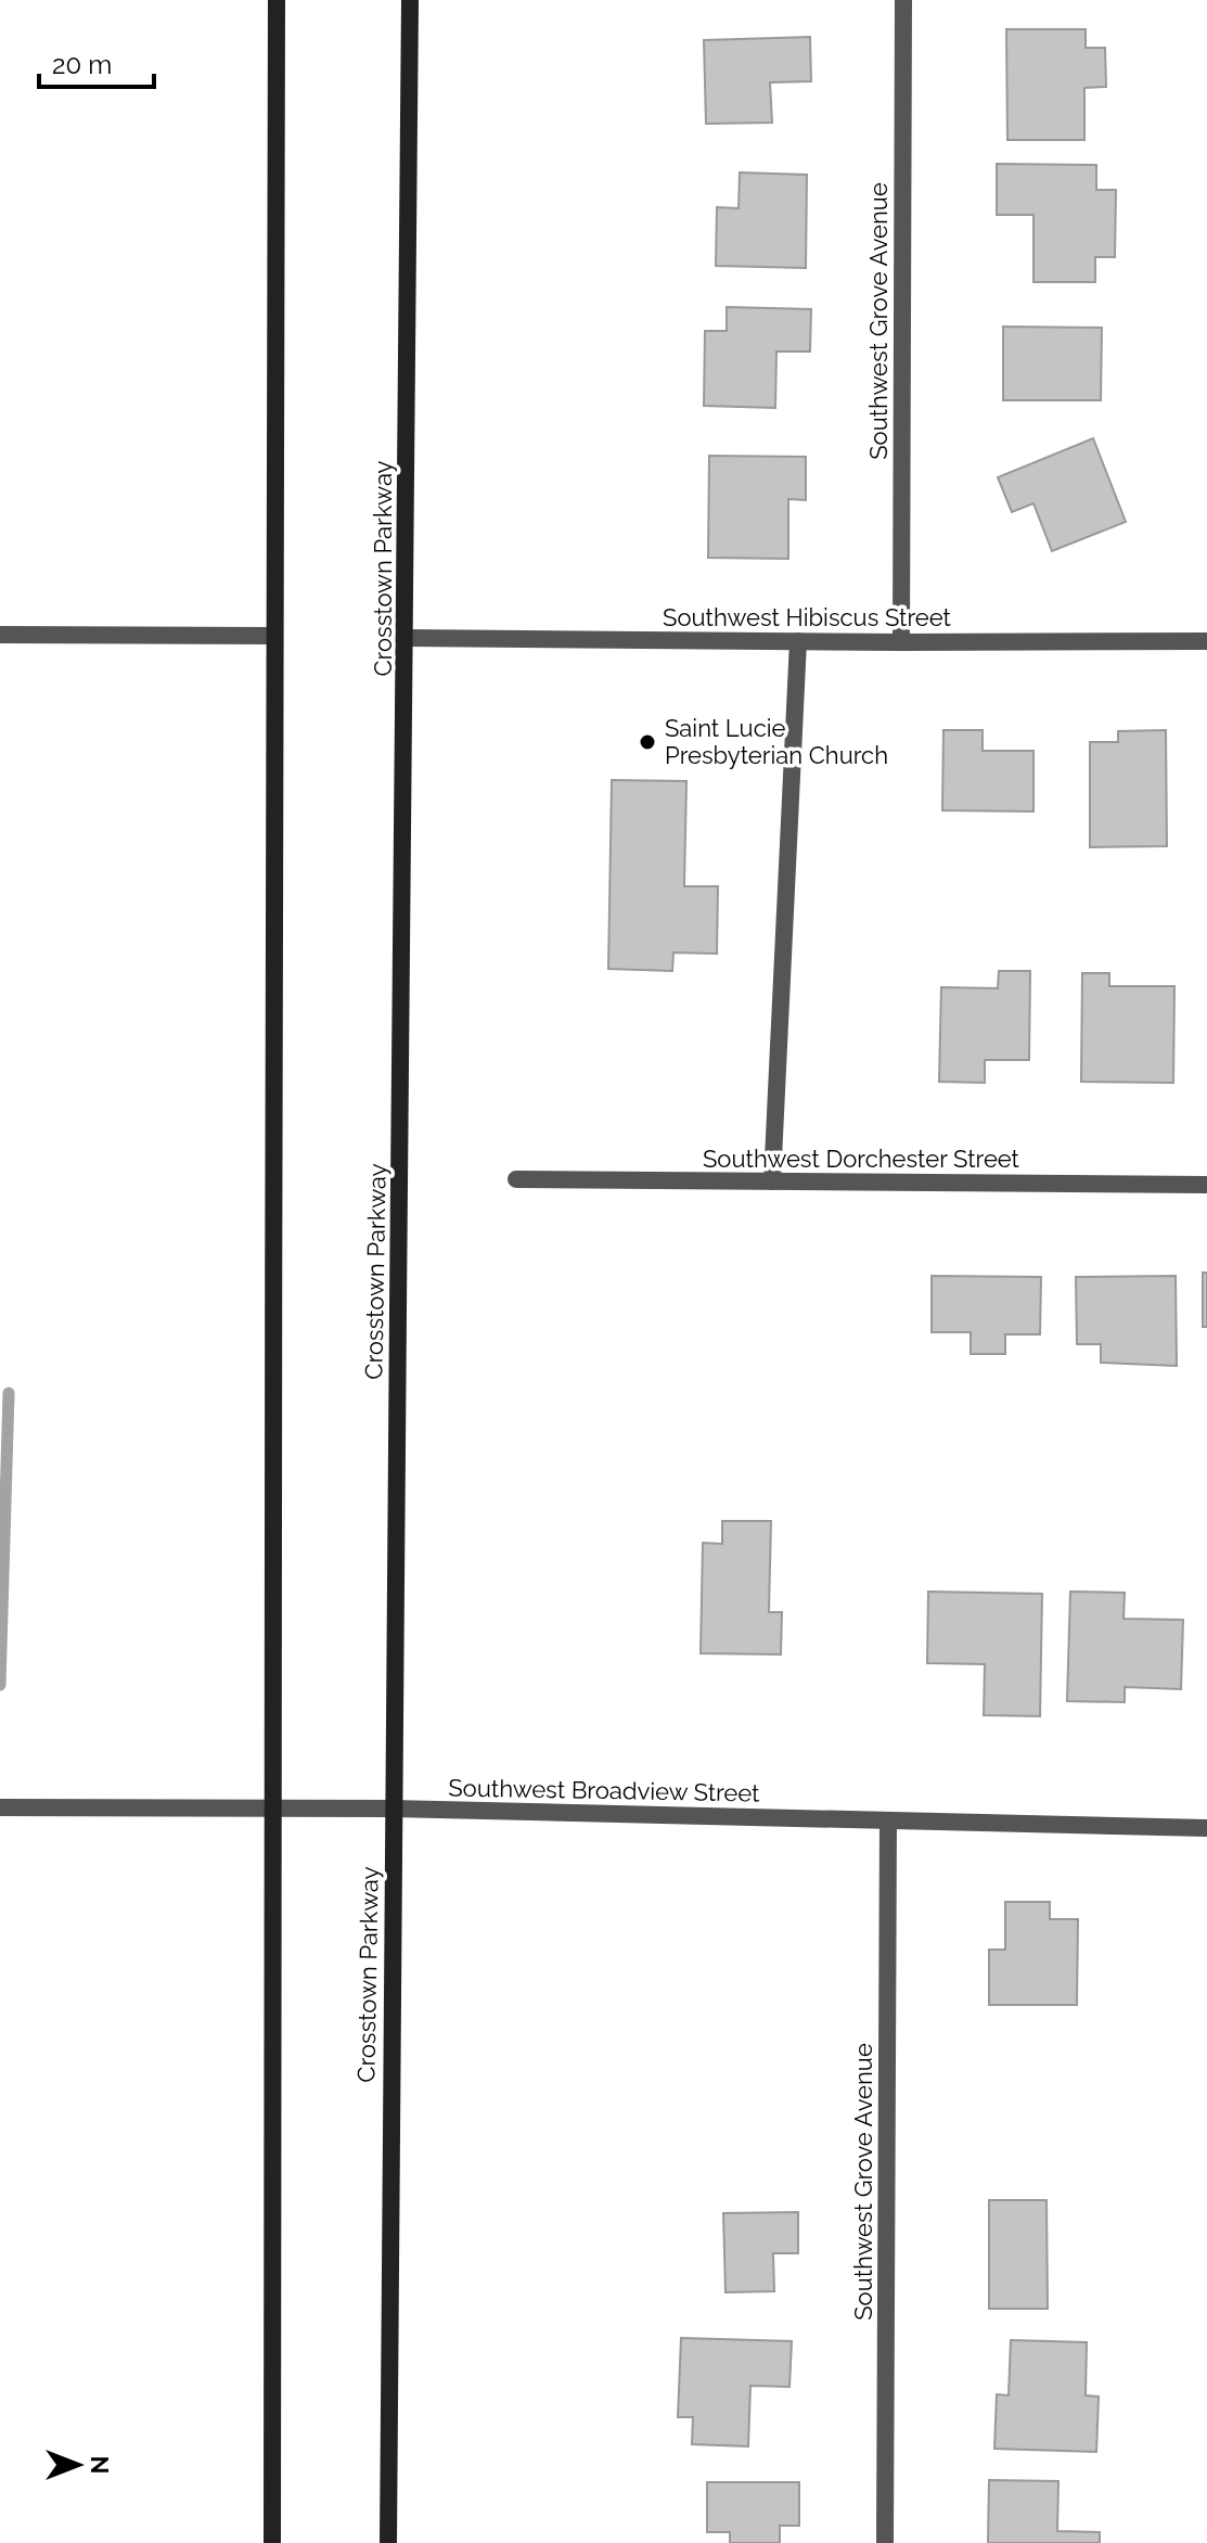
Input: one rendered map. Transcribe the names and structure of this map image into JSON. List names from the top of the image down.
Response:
{
  "streets": {
    "main road": ["Crosstown Parkway"],
    "street": [
      "Southwest Grove Avenue",
      "Southwest Hibiscus Street",
      "Southwest Dorchester Street",
      "Southwest Broadview Street"
    ]
  },
  "crossings": [
    ["Southwest Grove Avenue", "Southwest Hibiscus Street"],
    ["Southwest Grove Avenue", "Southwest Broadview Street"],
    ["Crosstown Parkway", "Southwest Hibiscus Street"],
    ["Crosstown Parkway", "Southwest Broadview Street"]
  ],
  "places": ["Saint Lucie Presbyterian Church"],
  "scale_bar": "20 m",
  "north": "right"
}
